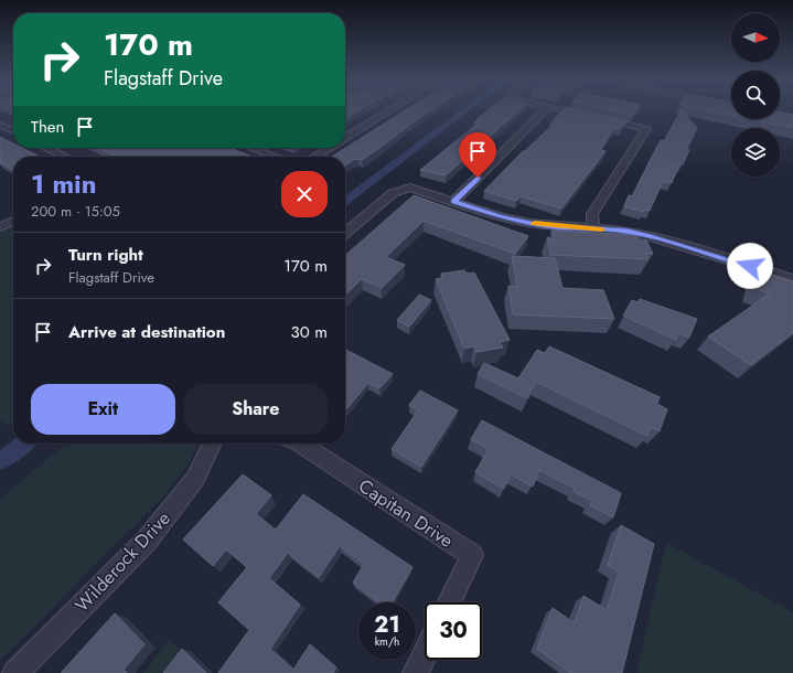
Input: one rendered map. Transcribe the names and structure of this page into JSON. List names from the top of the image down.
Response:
{
  "streets": {
    "street": ["Capitan Drive", "Wilderock Drive"]
  },
  "north": "right",
  "page": {
    "turn": ["170 m", "Flagstaff Drive"],
    "then": "Then",
    "heading": ["1 min", "200 m · 15:05"],
    "list": [
      {
        "name": "Turn right",
        "note": "Flagstaff Drive",
        "value": "170 m"
      },
      {
        "name": "Arrive at destination",
        "value": "30 m"
      }
    ],
    "buttons": ["Exit", "Share"],
    "speed": "21 km/h",
    "limit": "30"
  }
}
